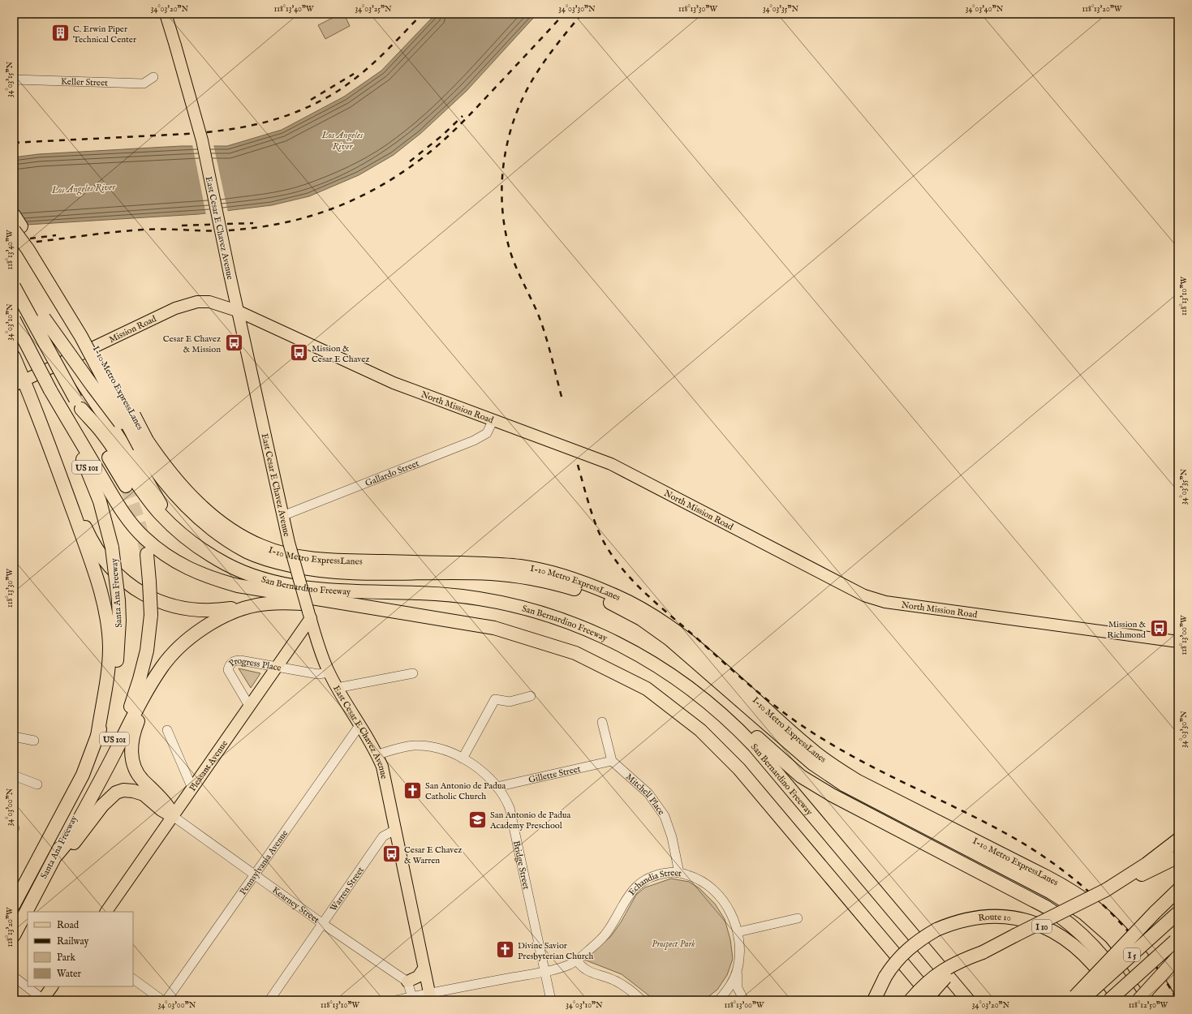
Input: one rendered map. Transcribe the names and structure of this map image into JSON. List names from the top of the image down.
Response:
{
  "streets": {
    "highway": [
      "I-10 Metro ExpressLanes",
      "US 101",
      "San Bernardino Freeway",
      "Santa Ana Freeway",
      "Route 10",
      "I 10",
      "I 5"
    ],
    "main road": [
      "East Cesar E Chavez Avenue",
      "Mission Road",
      "North Mission Road",
      "Pleasant Avenue"
    ],
    "street": [
      "Keller Street",
      "Gallardo Street",
      "Progress Place",
      "Gillette Street",
      "Mitchell Place",
      "Pennsylvania Avenue",
      "Bridge Street",
      "Echandia Street",
      "Warren Street",
      "Kearney Street"
    ]
  },
  "crossings": [
    ["East Cesar E Chavez Avenue", "Mission Road"],
    ["East Cesar E Chavez Avenue", "North Mission Road"],
    ["East Cesar E Chavez Avenue", "Gallardo Street"],
    ["East Cesar E Chavez Avenue", "Progress Place"],
    ["East Cesar E Chavez Avenue", "Pleasant Avenue"],
    ["East Cesar E Chavez Avenue", "Pennsylvania Avenue"],
    ["East Cesar E Chavez Avenue", "Bridge Street"],
    ["East Cesar E Chavez Avenue", "Echandia Street"],
    ["East Cesar E Chavez Avenue", "Warren Street"],
    ["Mission Road", "North Mission Road"],
    ["North Mission Road", "Gallardo Street"],
    ["US 101", "San Bernardino Freeway"],
    ["Progress Place", "Pleasant Avenue"],
    ["Pleasant Avenue", "Kearney Street"],
    ["Gillette Street", "Mitchell Place"],
    ["Gillette Street", "Bridge Street"],
    ["Mitchell Place", "Echandia Street"],
    ["Pennsylvania Avenue", "Kearney Street"],
    ["Bridge Street", "Echandia Street"],
    ["Warren Street", "Kearney Street"]
  ],
  "water": ["Los Angeles River"],
  "parks": ["Prospect Park"],
  "places": {
    "building": ["C. Erwin Piper Technical Center"],
    "bus stop": [
      "Cesar E Chavez & Mission",
      "Mission & Cesar E Chavez",
      "Mission & Richmond",
      "Cesar E Chavez & Warren"
    ],
    "church": ["San Antonio de Padua Catholic Church", "Divine Savior Presbyterian Church"],
    "school or university": ["San Antonio de Padua Academy Preschool"]
  },
  "legend": [
    "Road",
    "Railway",
    "Park",
    "Water"
  ],
  "coordinates": [
    "34°03'20\"N",
    "118°13'40\"W",
    "34°03'25\"N",
    "34°03'30\"N",
    "118°13'30\"W",
    "34°03'35\"N",
    "34°03'40\"N",
    "118°13'20\"W",
    "34°03'15\"N",
    "118°13'10\"W",
    "34°03'10\"N",
    "118°13'00\"W",
    "34°03'00\"N",
    "118°12'50\"W"
  ]
}
